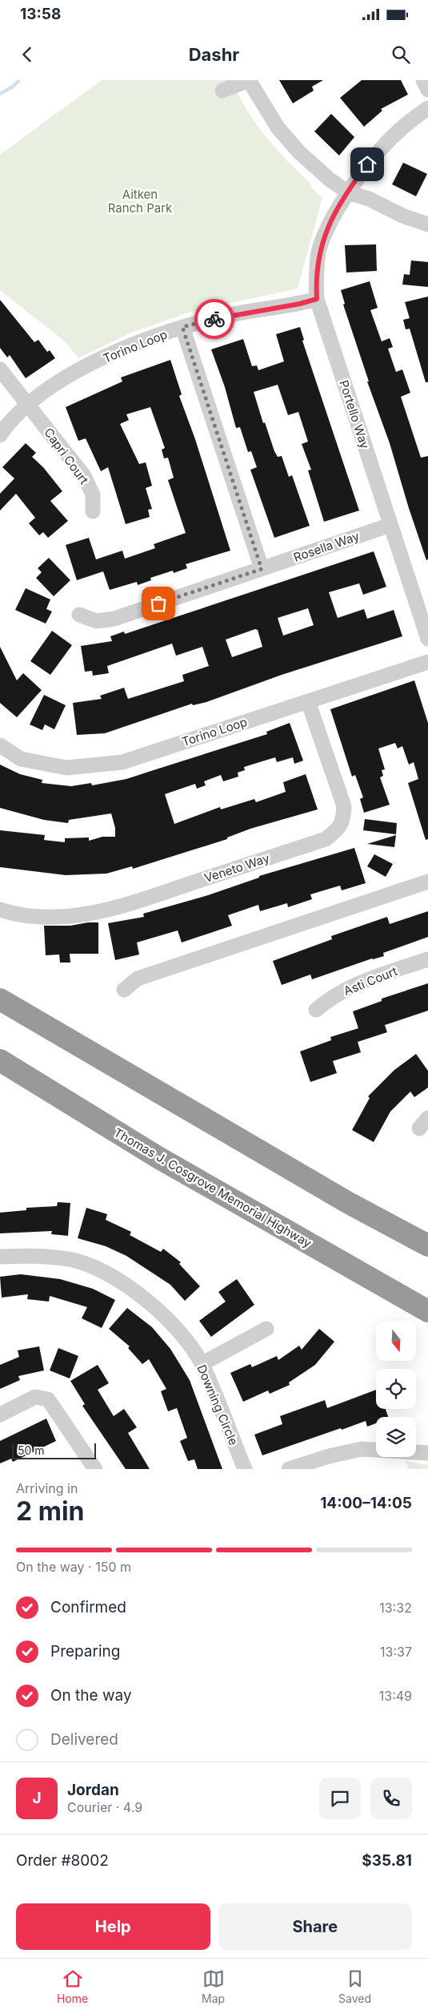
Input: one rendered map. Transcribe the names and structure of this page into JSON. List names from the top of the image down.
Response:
{
  "streets": {
    "highway": ["Thomas J. Cosgrove Memorial Highway"],
    "street": [
      "Torino Loop",
      "Portello Way",
      "Capri Court",
      "Rosella Way",
      "Veneto Way",
      "Asti Court",
      "Downing Circle"
    ]
  },
  "crossings": [
    ["Torino Loop", "Portello Way"],
    ["Torino Loop", "Capri Court"],
    ["Torino Loop", "Veneto Way"],
    ["Portello Way", "Rosella Way"]
  ],
  "parks": ["Aitken Ranch Park"],
  "scale_bar": "50 m",
  "north": "bottom",
  "page": {
    "status": "13:58",
    "header": "Dashr",
    "scale": "50 m",
    "heading": ["2 min", "Arriving in", "14:00–14:05"],
    "panel": [
      "Jordan",
      "Courier · 4.9",
      "Order #8002",
      "$35.81"
    ],
    "bar": "On the way · 150 m",
    "list": [
      ["Confirmed", "13:32"],
      ["Preparing", "13:37"],
      ["On the way", "13:49"],
      "Delivered"
    ],
    "round": "J",
    "buttons": ["Help", "Share"],
    "tabs": ["Home", "Map", "Saved"]
  }
}
